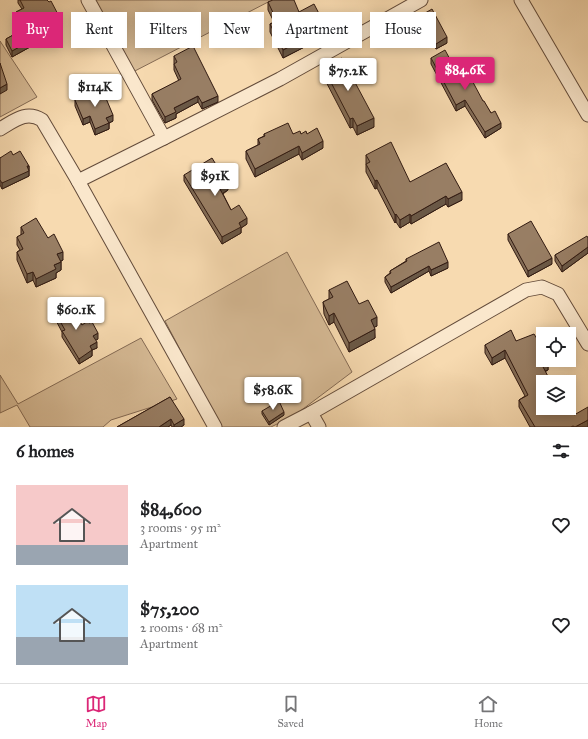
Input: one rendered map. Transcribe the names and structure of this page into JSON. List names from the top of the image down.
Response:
{
  "page": {
    "chip": [
      "Buy",
      "Rent",
      "Filters",
      "New",
      "Apartment",
      "House"
    ],
    "price": [
      "$84.6K",
      "$75.2K",
      "$114K",
      "$91K",
      "$60.1K",
      "$58.6K"
    ],
    "heading": "6 homes",
    "list": [
      {
        "name": "$84,600",
        "note": "3 rooms · 95 m² · Apartment"
      },
      {
        "name": "$75,200",
        "note": "2 rooms · 68 m² · Apartment"
      }
    ],
    "tabs": ["Map", "Saved", "Home"]
  }
}
